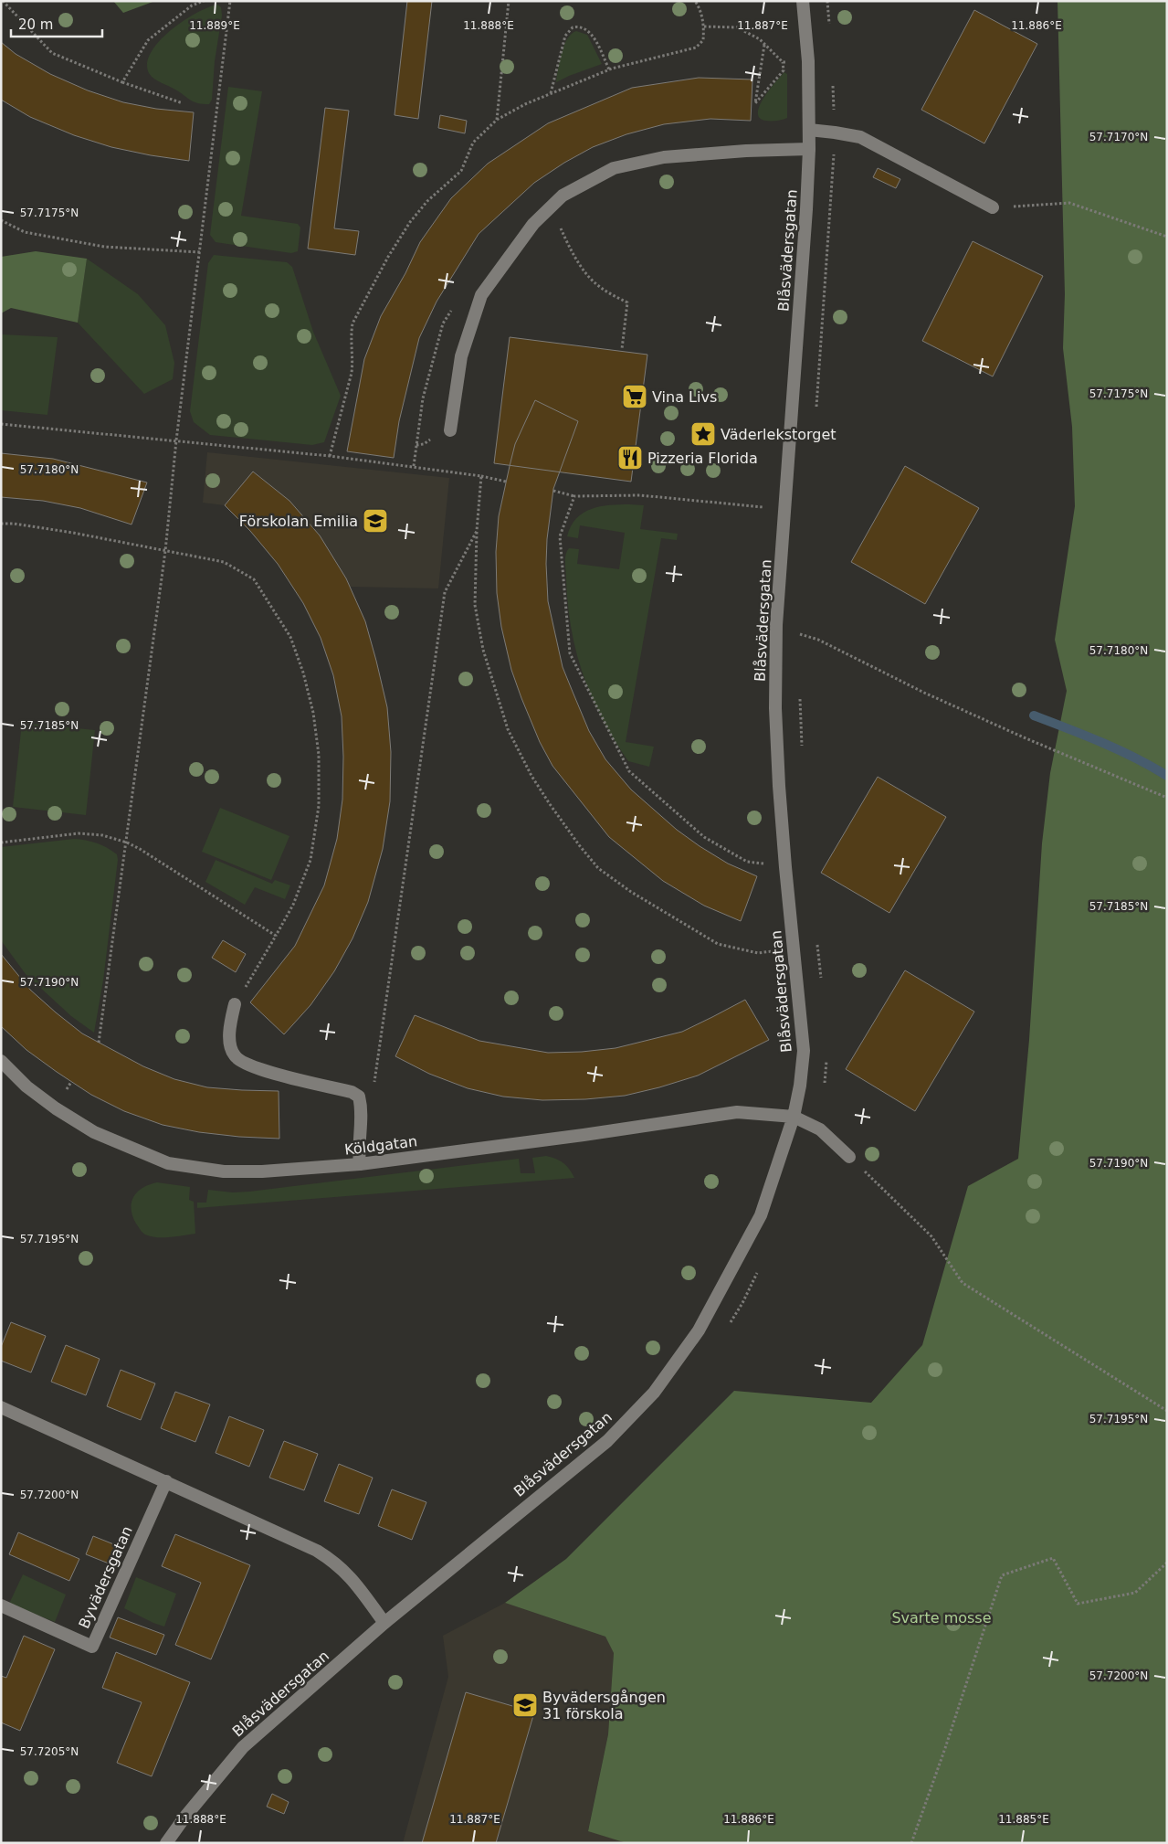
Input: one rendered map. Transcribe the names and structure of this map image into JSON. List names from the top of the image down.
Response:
{
  "streets": {
    "street": ["Blåsvädersgatan", "Köldgatan", "Byvädersgatan"]
  },
  "crossings": [
    ["Blåsvädersgatan", "Köldgatan"]
  ],
  "parks": ["Svarte mosse"],
  "places": {
    "supermarket": ["Vina Livs"],
    "place": ["Väderlekstorget"],
    "restaurant": ["Pizzeria Florida"],
    "school or university": ["Förskolan Emilia", "Byvädersgången 31 förskola"]
  },
  "scale_bar": "20 m",
  "coordinates": [
    "11.889°E",
    "11.888°E",
    "11.887°E",
    "11.886°E",
    "57.7170°N",
    "57.7175°N",
    "57.7180°N",
    "57.7185°N",
    "57.7190°N",
    "57.7195°N",
    "57.7200°N",
    "57.7205°N",
    "11.885°E"
  ]
}
